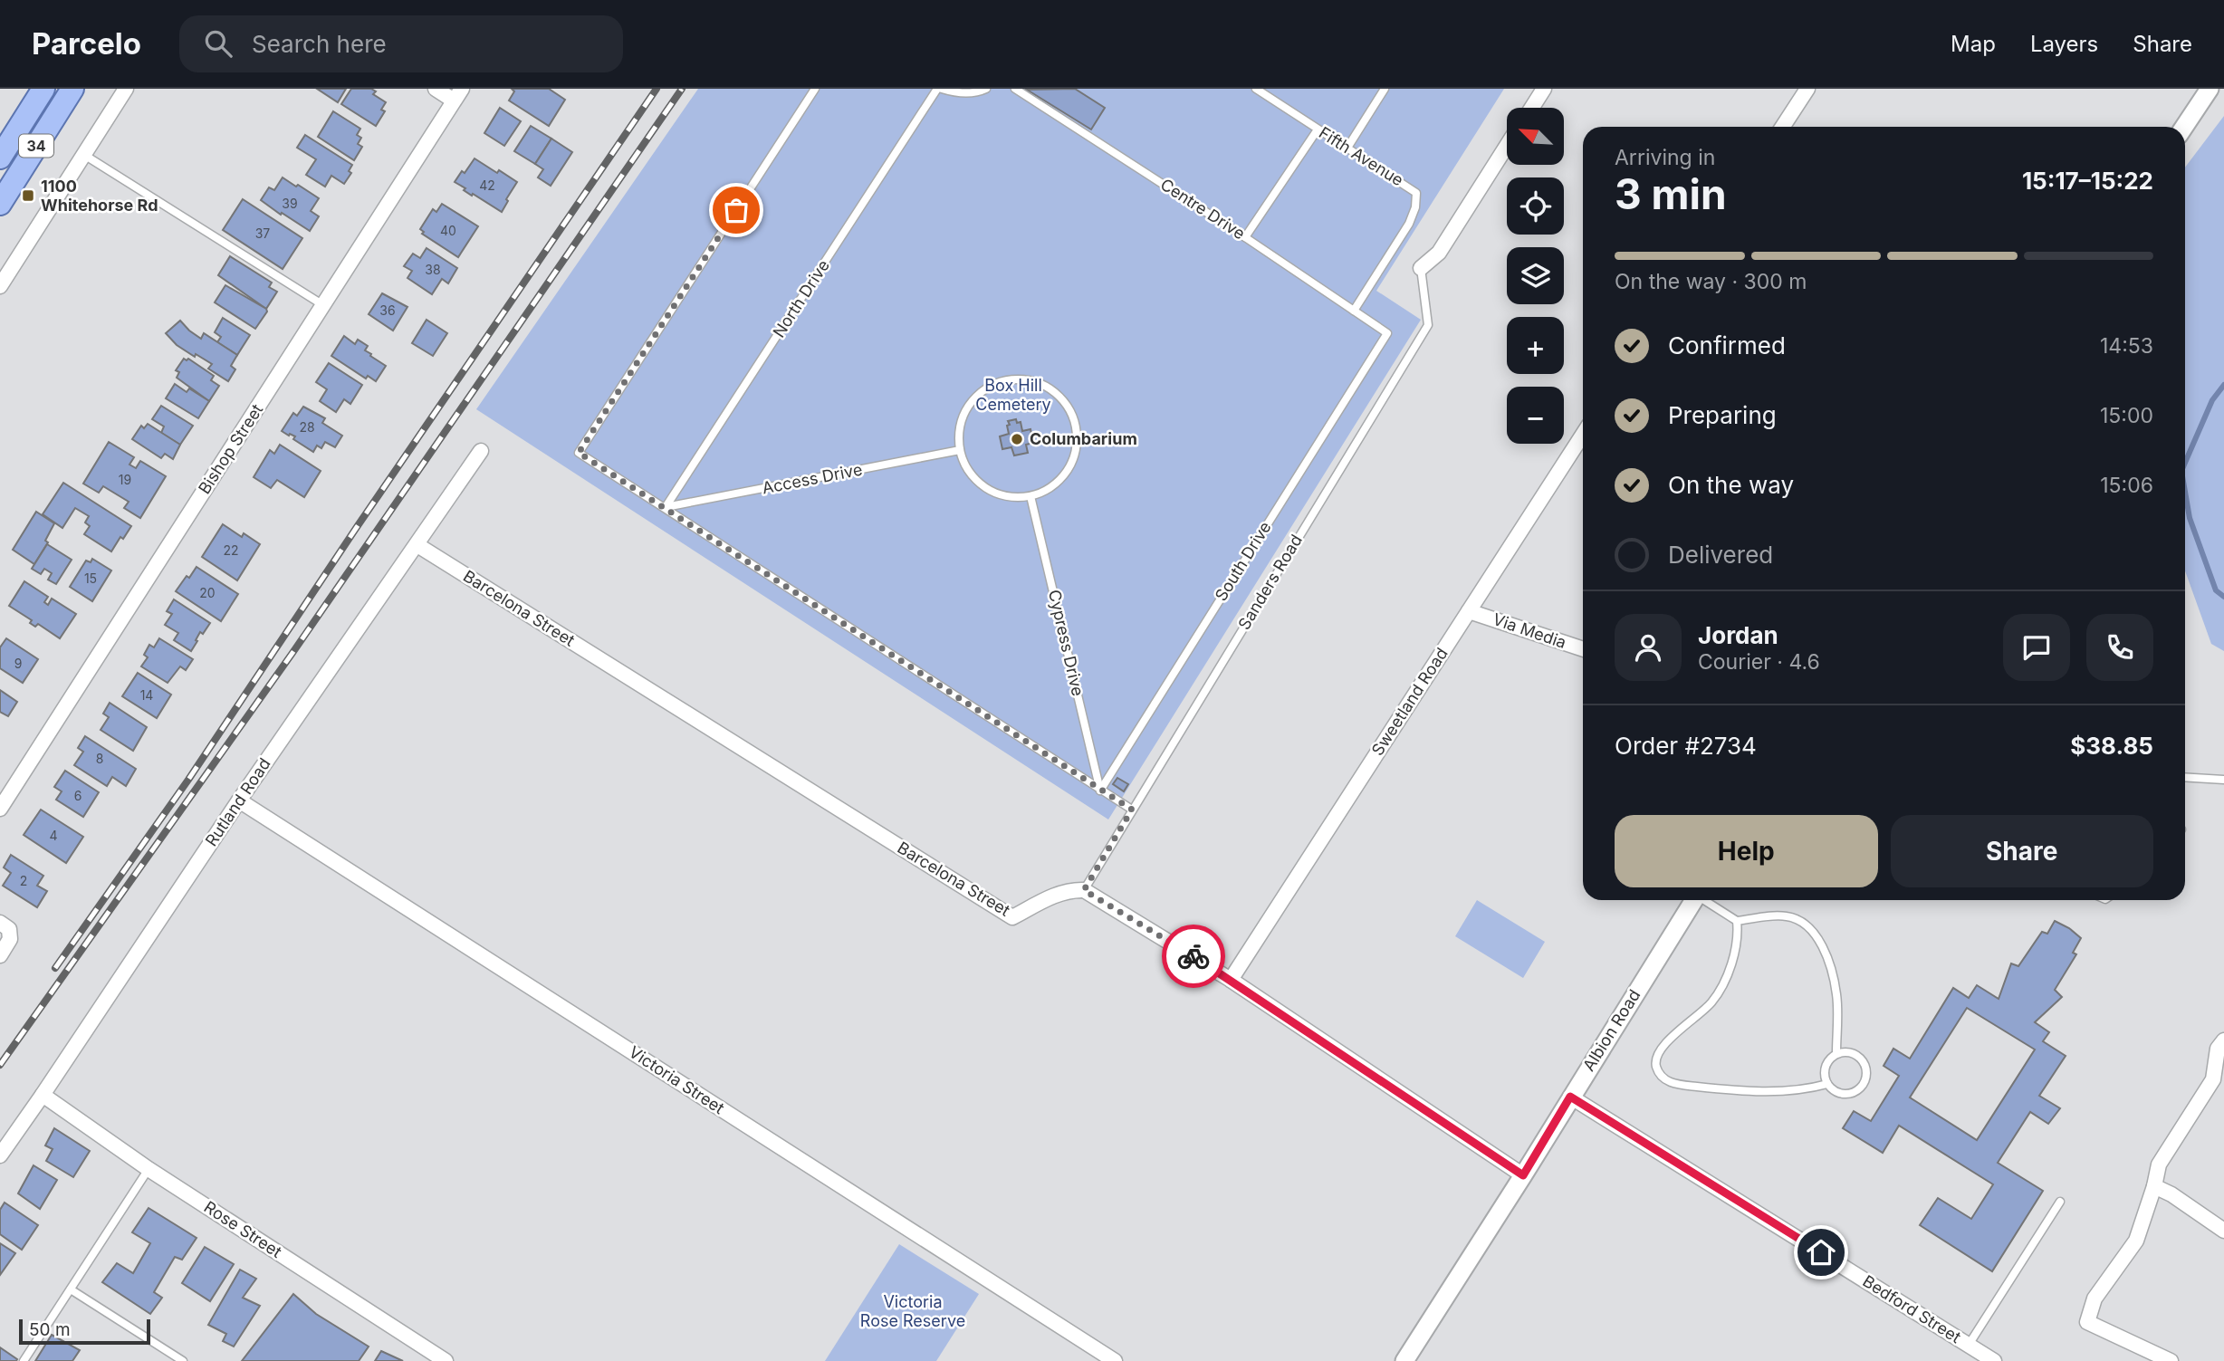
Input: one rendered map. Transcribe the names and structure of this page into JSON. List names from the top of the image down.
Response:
{
  "streets": {
    "main road": ["34"],
    "street": [
      "Bishop Street",
      "Barcelona Street",
      "Via Media",
      "Sweetland Road",
      "Rutland Road",
      "Albion Road",
      "Victoria Street",
      "Rose Street",
      "Bedford Street"
    ],
    "lane": [
      "Fifth Avenue",
      "Centre Drive",
      "North Drive",
      "Access Drive",
      "South Drive",
      "Sanders Road",
      "Cypress Drive"
    ]
  },
  "crossings": [
    ["Fifth Avenue", "Centre Drive"],
    ["Centre Drive", "South Drive"],
    ["North Drive", "Access Drive"],
    ["Access Drive", "Cypress Drive"],
    ["South Drive", "Cypress Drive"],
    ["Sanders Road", "Barcelona Street"],
    ["Barcelona Street", "Rutland Road"],
    ["Via Media", "Sweetland Road"],
    ["Rutland Road", "Victoria Street"],
    ["Rutland Road", "Rose Street"],
    ["Albion Road", "Bedford Street"]
  ],
  "parks": ["Box Hill Cemetery", "Victoria Rose Reserve"],
  "places": {
    "transit": ["1100 Whitehorse Rd"],
    "other": ["Columbarium"]
  },
  "house_numbers": [
    "42",
    "39",
    "40",
    "37",
    "38",
    "36",
    "28",
    "19",
    "22",
    "15",
    "20",
    "9",
    "14",
    "8",
    "6",
    "4",
    "2"
  ],
  "scale_bar": "50 m",
  "north": "top left",
  "page": {
    "header": "Parcelo",
    "search": "Search here",
    "nav": ["Map", "Layers", "Share"],
    "map_buttons": ["+", "−"],
    "heading": ["3 min", "Arriving in", "15:17–15:22"],
    "panel": [
      "Jordan",
      "Courier · 4.6",
      "Order #2734",
      "$38.85"
    ],
    "bar": "On the way · 300 m",
    "list": [
      ["Confirmed", "14:53"],
      ["Preparing", "15:00"],
      ["On the way", "15:06"],
      "Delivered"
    ],
    "buttons": ["Help", "Share"],
    "scale": "50 m"
  }
}
